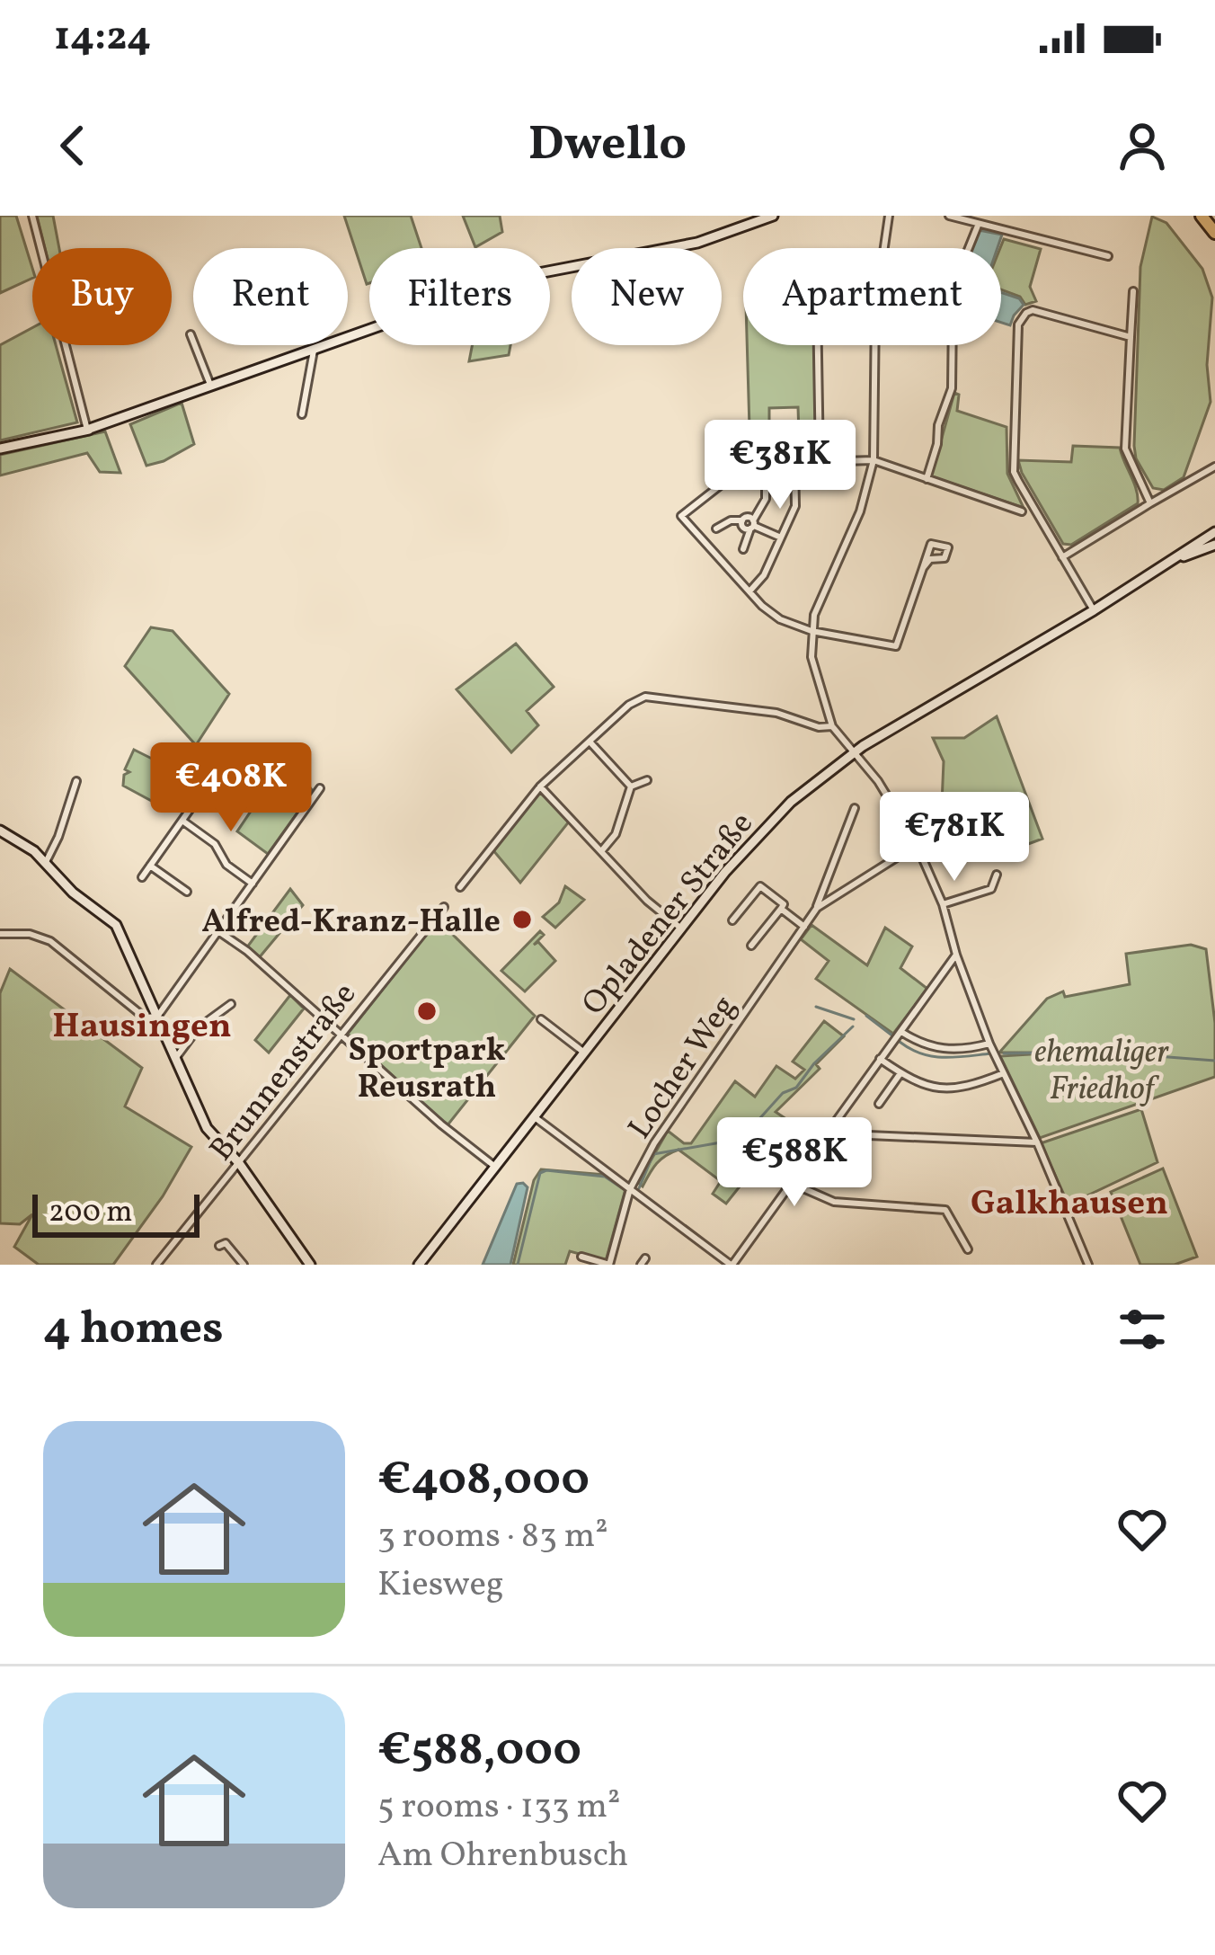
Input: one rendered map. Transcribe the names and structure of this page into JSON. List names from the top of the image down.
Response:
{
  "streets": {
    "main road": ["Opladener Straße"],
    "street": ["Locher Weg", "Brunnenstraße"]
  },
  "districts": ["Hausingen", "Galkhausen"],
  "parks": ["ehemaliger Friedhof"],
  "places": ["Alfred-Kranz-Halle", "Sportpark Reusrath"],
  "scale_bar": "200 m",
  "page": {
    "status": "14:24",
    "header": "Dwello",
    "chip": [
      "Buy",
      "Rent",
      "Filters",
      "New",
      "Apartment"
    ],
    "price": [
      "€381K",
      "€408K",
      "€781K",
      "€588K"
    ],
    "scale": "200 m",
    "heading": "4 homes",
    "list": [
      {
        "name": "€408,000",
        "note": "3 rooms · 83 m² · Kiesweg"
      },
      {
        "name": "€588,000",
        "note": "5 rooms · 133 m² · Am Ohrenbusch"
      }
    ]
  }
}
